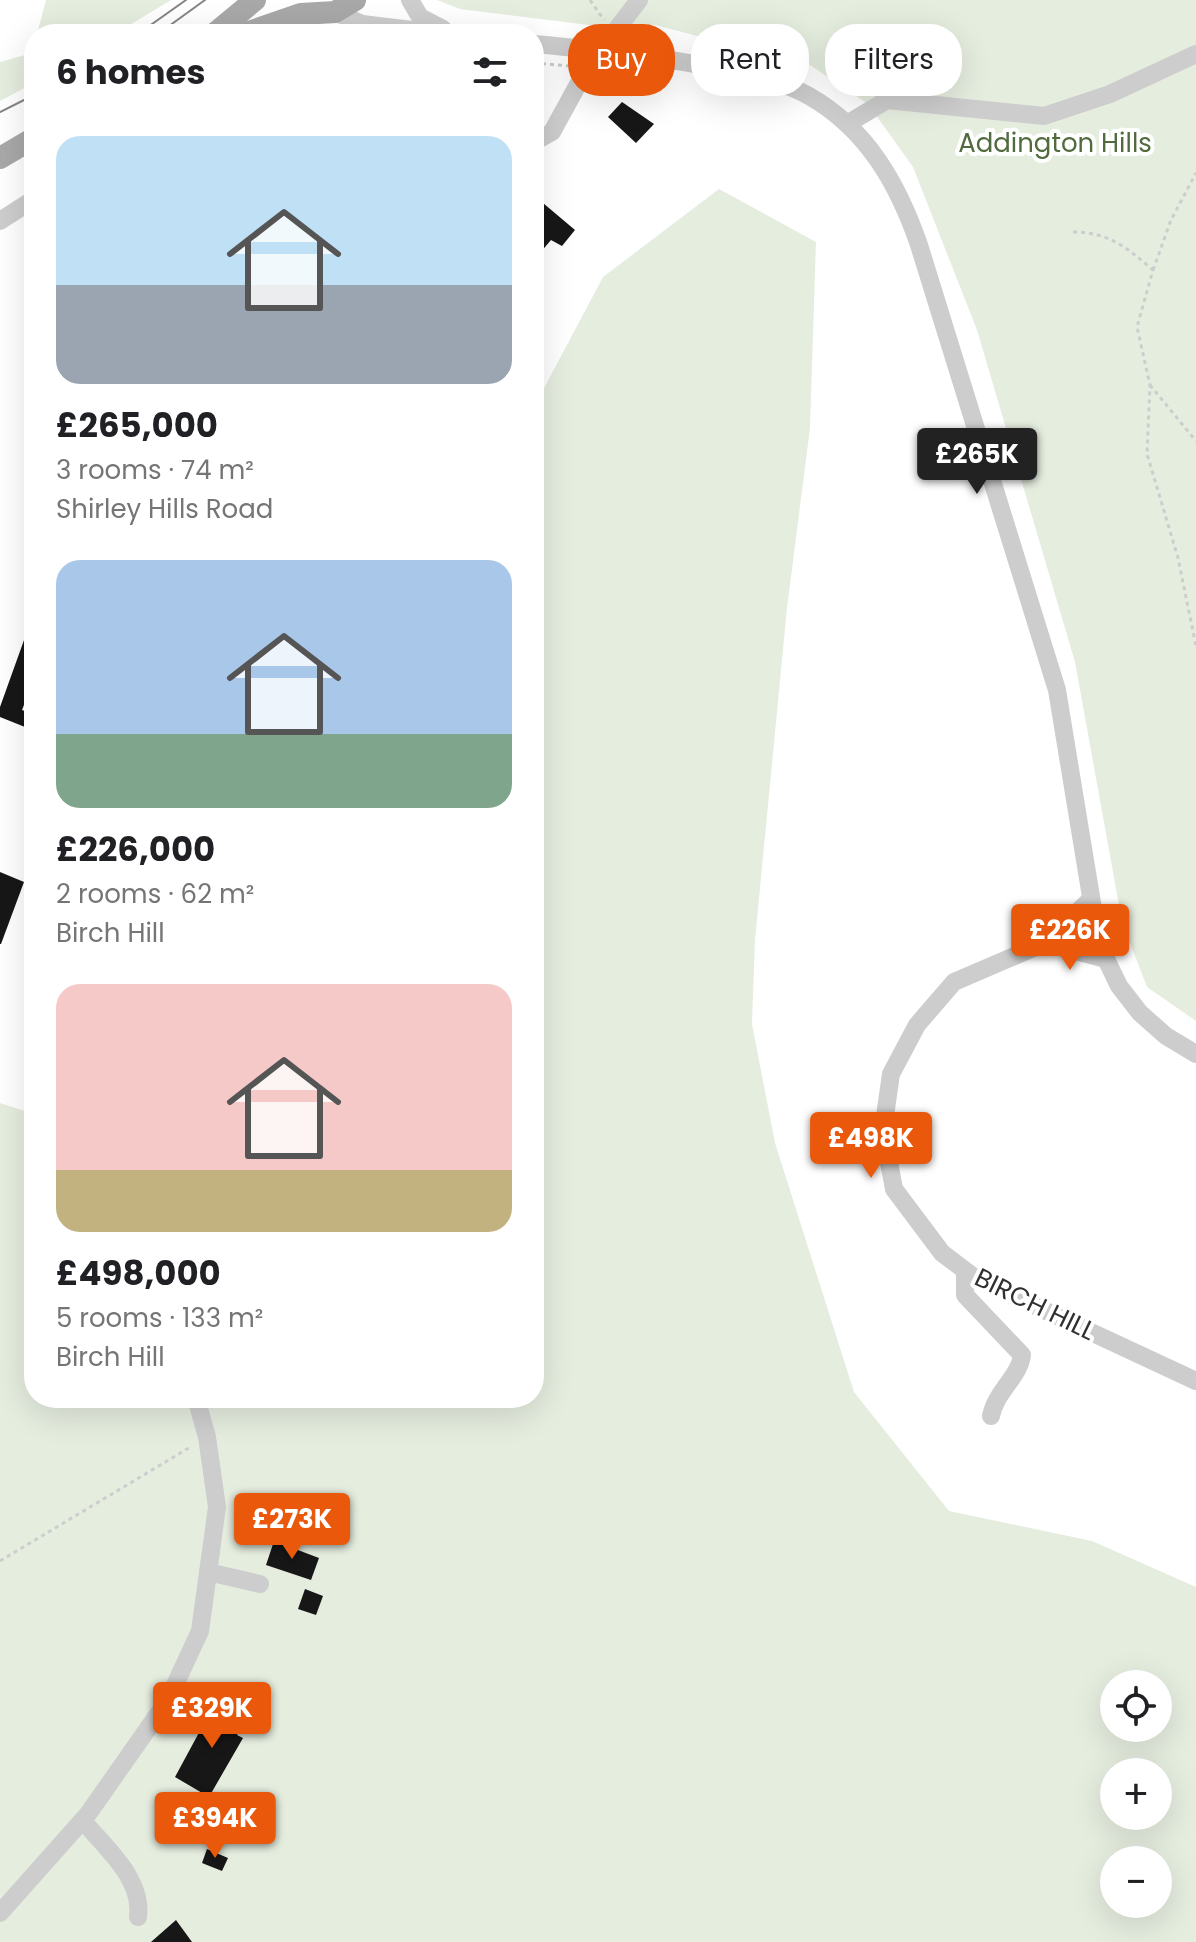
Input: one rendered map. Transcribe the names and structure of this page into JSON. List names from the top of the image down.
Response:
{
  "streets": {
    "street": ["BIRCH HILL"]
  },
  "parks": ["Addington Hills"],
  "page": {
    "chip": ["Buy", "Rent", "Filters"],
    "heading": "6 homes",
    "list": [
      {
        "name": "£265,000",
        "note": "3 rooms · 74 m² · Shirley Hills Road"
      },
      {
        "name": "£226,000",
        "note": "2 rooms · 62 m² · Birch Hill"
      },
      {
        "name": "£498,000",
        "note": "5 rooms · 133 m² · Birch Hill"
      }
    ],
    "price": [
      "£265K",
      "£226K",
      "£498K",
      "£273K",
      "£329K",
      "£394K"
    ],
    "map_buttons": ["+", "−"]
  }
}
